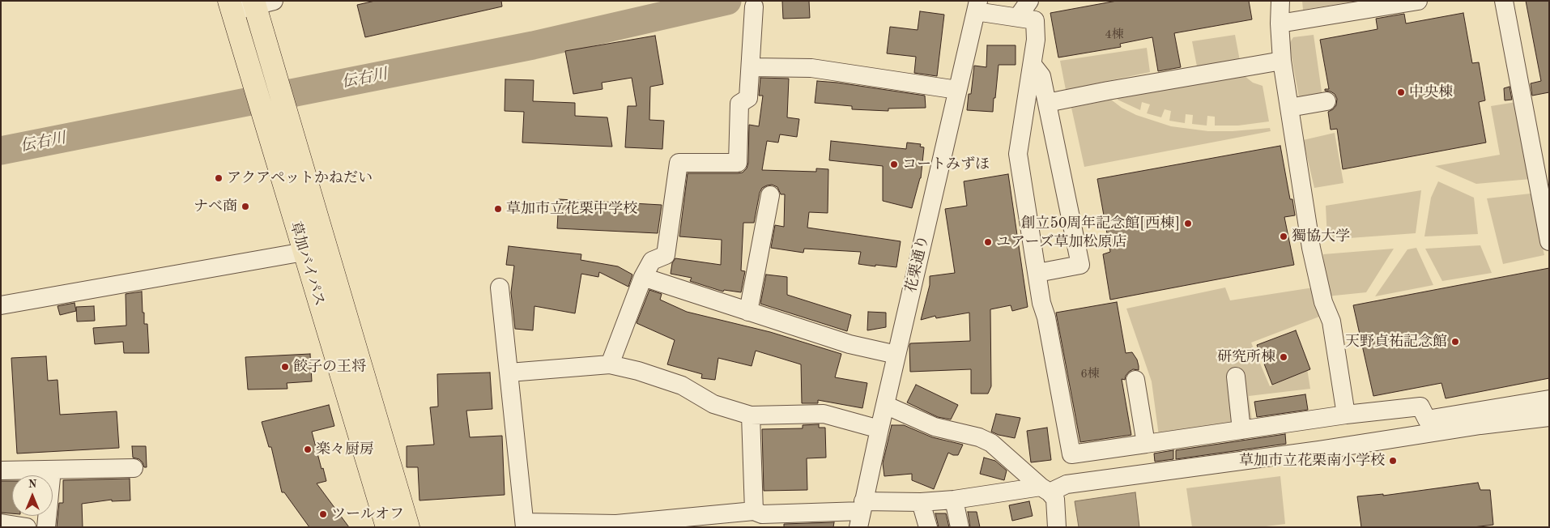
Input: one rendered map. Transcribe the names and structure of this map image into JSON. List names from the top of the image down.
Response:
{
  "streets": {
    "highway": ["草加バイパス"],
    "street": ["花栗通り"]
  },
  "water": ["伝右川"],
  "places": [
    "中央棟",
    "コートみずほ",
    "アクアペットかねだい",
    "ナベ商",
    "草加市立花栗中学校",
    "創立50周年記念館[西棟]",
    "獨協大学",
    "ユアーズ草加松原店",
    "天野貞祐記念館",
    "研究所棟",
    "餃子の王将",
    "楽々厨房",
    "草加市立花栗南小学校",
    "ツールオフ"
  ],
  "house_numbers": ["4棟", "6棟"],
  "north": "top"
}
